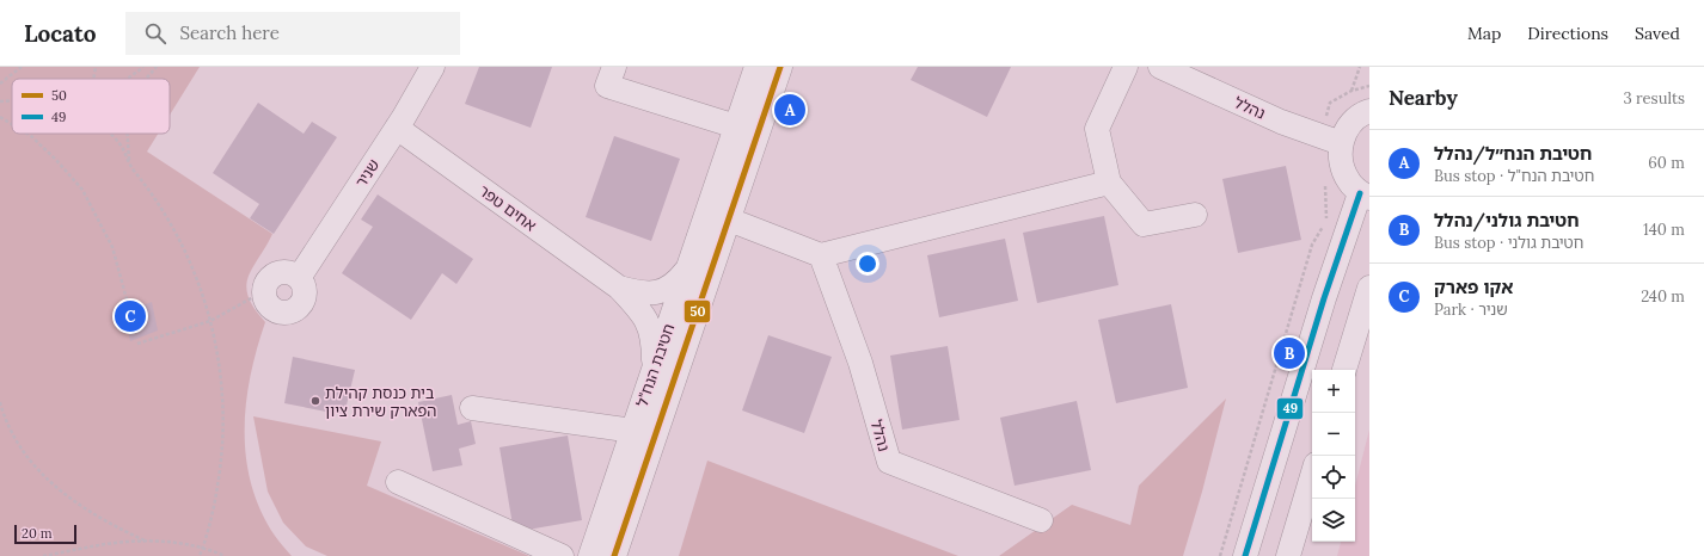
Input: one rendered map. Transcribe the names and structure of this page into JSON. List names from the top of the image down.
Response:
{
  "streets": {
    "street": [
      "נהלל",
      "שניר",
      "אחים טפר",
      "חטיבת הנח\"ל"
    ]
  },
  "crossings": [
    ["שניר", "אחים טפר"]
  ],
  "places": ["בית כנסת קהילת הפארק שירת ציון"],
  "lines": ["transit line 50", "transit line 49"],
  "legend": ["50", "49"],
  "scale_bar": "20 m",
  "page": {
    "header": "Locato",
    "search": "Search here",
    "nav": ["Map", "Directions", "Saved"],
    "heading": ["Nearby", "3 results"],
    "pins": ["A", "C", "B"],
    "list": [
      {
        "mark": "A",
        "name": "חטיבת הנח״ל/נהלל",
        "note": "Bus stop · חטיבת הנח\"ל",
        "value": "60 m"
      },
      {
        "mark": "B",
        "name": "חטיבת גולני/נהלל",
        "note": "Bus stop · חטיבת גולני",
        "value": "140 m"
      },
      {
        "mark": "C",
        "name": "אקו פארק",
        "note": "Park · שניר",
        "value": "240 m"
      }
    ],
    "map_buttons": ["+", "−"],
    "scale": "20 m"
  }
}
